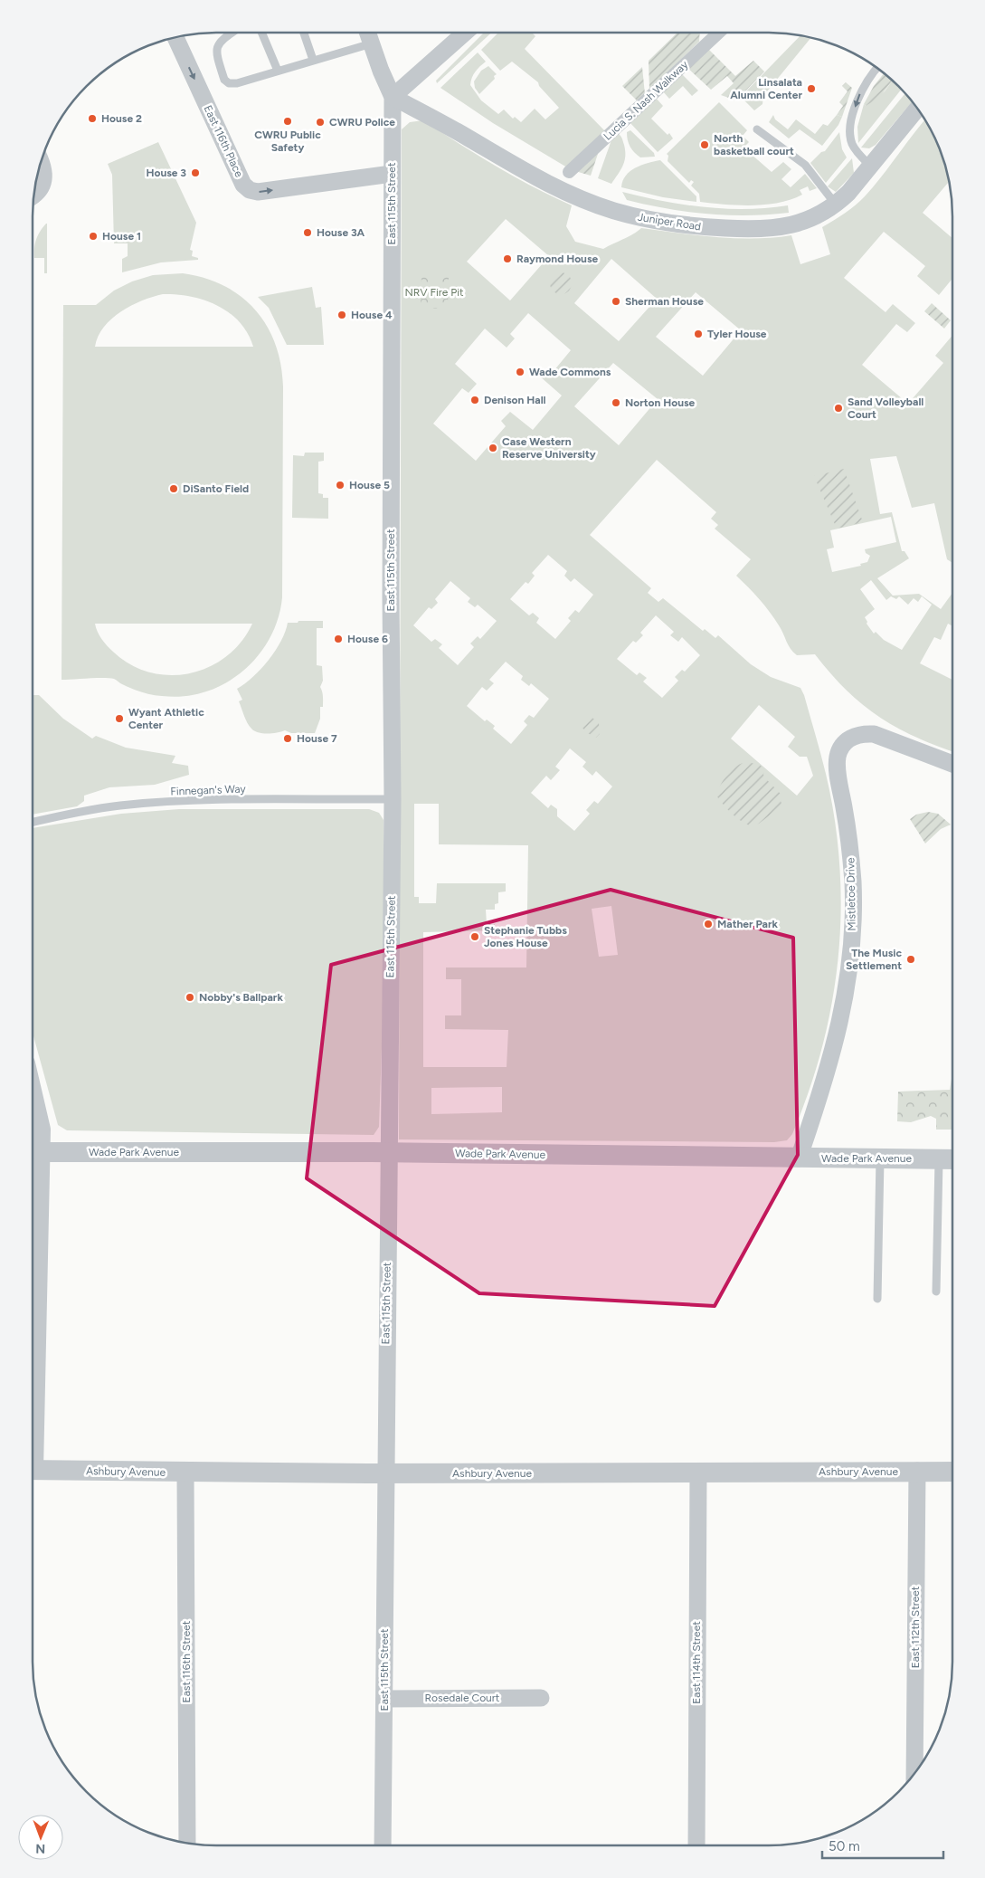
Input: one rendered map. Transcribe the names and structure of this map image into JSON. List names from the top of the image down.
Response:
{
  "streets": {
    "street": [
      "Lucia S. Nash Walkway",
      "East 116th Place",
      "East 115th Street",
      "Juniper Road",
      "Mistletoe Drive",
      "Wade Park Avenue",
      "Ashbury Avenue",
      "East 112th Street",
      "East 116th Street",
      "East 114th Street",
      "Rosedale Court"
    ],
    "lane": ["Finnegan's Way"]
  },
  "crossings": [
    ["East 116th Place", "East 115th Street"],
    ["East 115th Street", "Juniper Road"],
    ["East 115th Street", "Finnegan's Way"],
    ["East 115th Street", "Wade Park Avenue"],
    ["East 115th Street", "Ashbury Avenue"],
    ["East 115th Street", "Rosedale Court"],
    ["Mistletoe Drive", "Wade Park Avenue"],
    ["Ashbury Avenue", "East 112th Street"],
    ["Ashbury Avenue", "East 116th Street"],
    ["Ashbury Avenue", "East 114th Street"]
  ],
  "one_way": ["East 116th Place"],
  "parks": ["NRV Fire Pit"],
  "places": [
    "Linsalata Alumni Center",
    "House 2",
    "CWRU Public Safety",
    "CWRU Police",
    "North basketball court",
    "House 3",
    "House 3A",
    "House 1",
    "Raymond House",
    "Sherman House",
    "House 4",
    "Tyler House",
    "Wade Commons",
    "Denison Hall",
    "Norton House",
    "Sand Volleyball Court",
    "Case Western Reserve University",
    "House 5",
    "DiSanto Field",
    "House 6",
    "Wyant Athletic Center",
    "House 7",
    "Mather Park",
    "Stephanie Tubbs Jones House",
    "The Music Settlement",
    "Nobby's Ballpark"
  ],
  "scale_bar": "50 m",
  "north": "bottom"
}
